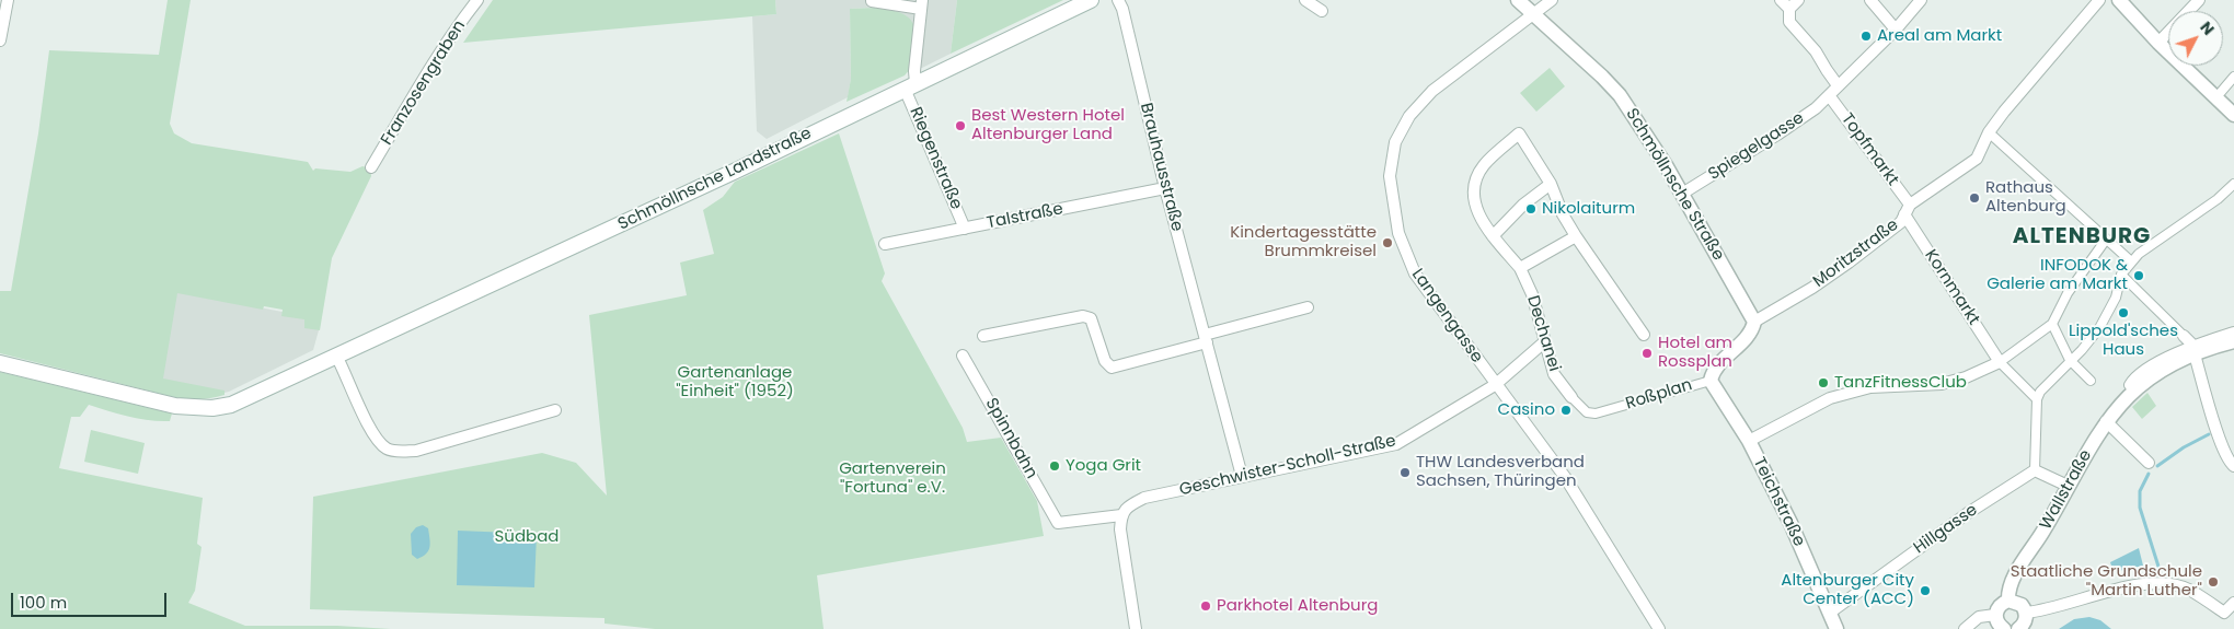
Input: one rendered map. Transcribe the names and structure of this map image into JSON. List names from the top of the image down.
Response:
{
  "streets": {
    "main road": ["Schmöllnsche Landstraße"],
    "street": [
      "Franzosengraben",
      "Spiegelgasse",
      "Topfmarkt",
      "Riegenstraße",
      "Brauhausstraße",
      "Schmöllnsche Straße",
      "Talstraße",
      "Moritzstraße",
      "Kornmarkt",
      "Langengasse",
      "Dechanei",
      "Roßplan",
      "Spinnbahn",
      "Geschwister-Scholl-Straße",
      "Wallstraße",
      "Teichstraße",
      "Hillgasse"
    ]
  },
  "crossings": [
    ["Spiegelgasse", "Topfmarkt"],
    ["Spiegelgasse", "Schmöllnsche Straße"],
    ["Topfmarkt", "Moritzstraße"],
    ["Topfmarkt", "Kornmarkt"],
    ["Riegenstraße", "Schmöllnsche Landstraße"],
    ["Riegenstraße", "Talstraße"],
    ["Brauhausstraße", "Talstraße"],
    ["Brauhausstraße", "Geschwister-Scholl-Straße"],
    ["Schmöllnsche Straße", "Moritzstraße"],
    ["Schmöllnsche Straße", "Langengasse"],
    ["Schmöllnsche Straße", "Roßplan"],
    ["Moritzstraße", "Kornmarkt"],
    ["Moritzstraße", "Roßplan"],
    ["Langengasse", "Geschwister-Scholl-Straße"],
    ["Dechanei", "Roßplan"],
    ["Dechanei", "Geschwister-Scholl-Straße"],
    ["Roßplan", "Teichstraße"],
    ["Spinnbahn", "Geschwister-Scholl-Straße"],
    ["Teichstraße", "Hillgasse"]
  ],
  "districts": ["ALTENBURG"],
  "parks": ["Gartenanlage \"Einheit\" (1952)", "Gartenverein \"Fortuna\" e.V.", "Südbad"],
  "places": [
    "Areal am Markt",
    "Best Western Hotel Altenburger Land",
    "Rathaus Altenburg",
    "Nikolaiturm",
    "Kindertagesstätte Brummkreisel",
    "INFODOK & Galerie am Markt",
    "Lippold'sches Haus",
    "Hotel am Rossplan",
    "TanzFitnessClub",
    "Casino",
    "Yoga Grit",
    "THW Landesverband Sachsen, Thüringen",
    "Staatliche Grundschule \"Martin Luther\"",
    "Altenburger City Center (ACC)",
    "Parkhotel Altenburg"
  ],
  "scale_bar": "100 m",
  "north": "top right"
}
